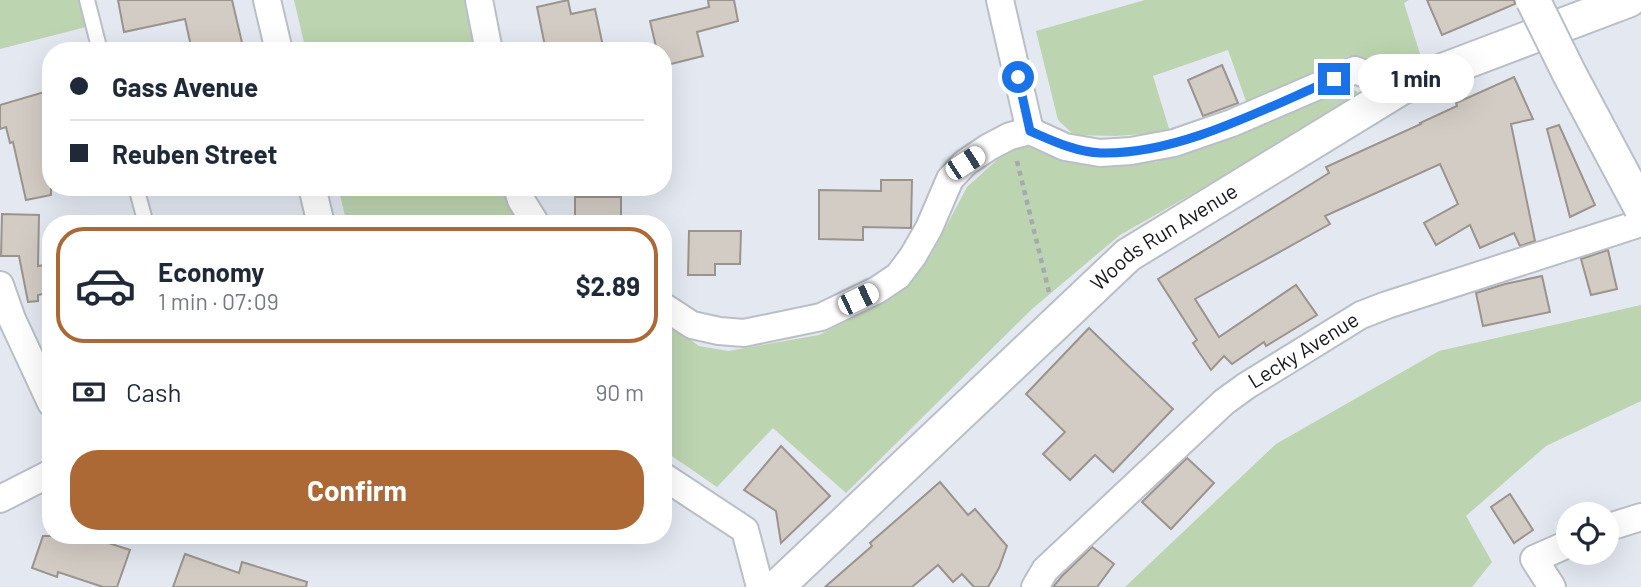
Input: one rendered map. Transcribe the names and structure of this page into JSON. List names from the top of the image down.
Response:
{
  "streets": {
    "street": ["Woods Run Avenue", "Lecky Avenue"]
  },
  "page": {
    "banner": ["Gass Avenue", "Reuben Street"],
    "bubble": "1 min",
    "list": [
      {
        "name": "Economy",
        "note": "1 min · 07:09",
        "value": "$2.89"
      }
    ],
    "pay": ["Cash", "90 m"],
    "buttons": "Confirm"
  }
}
